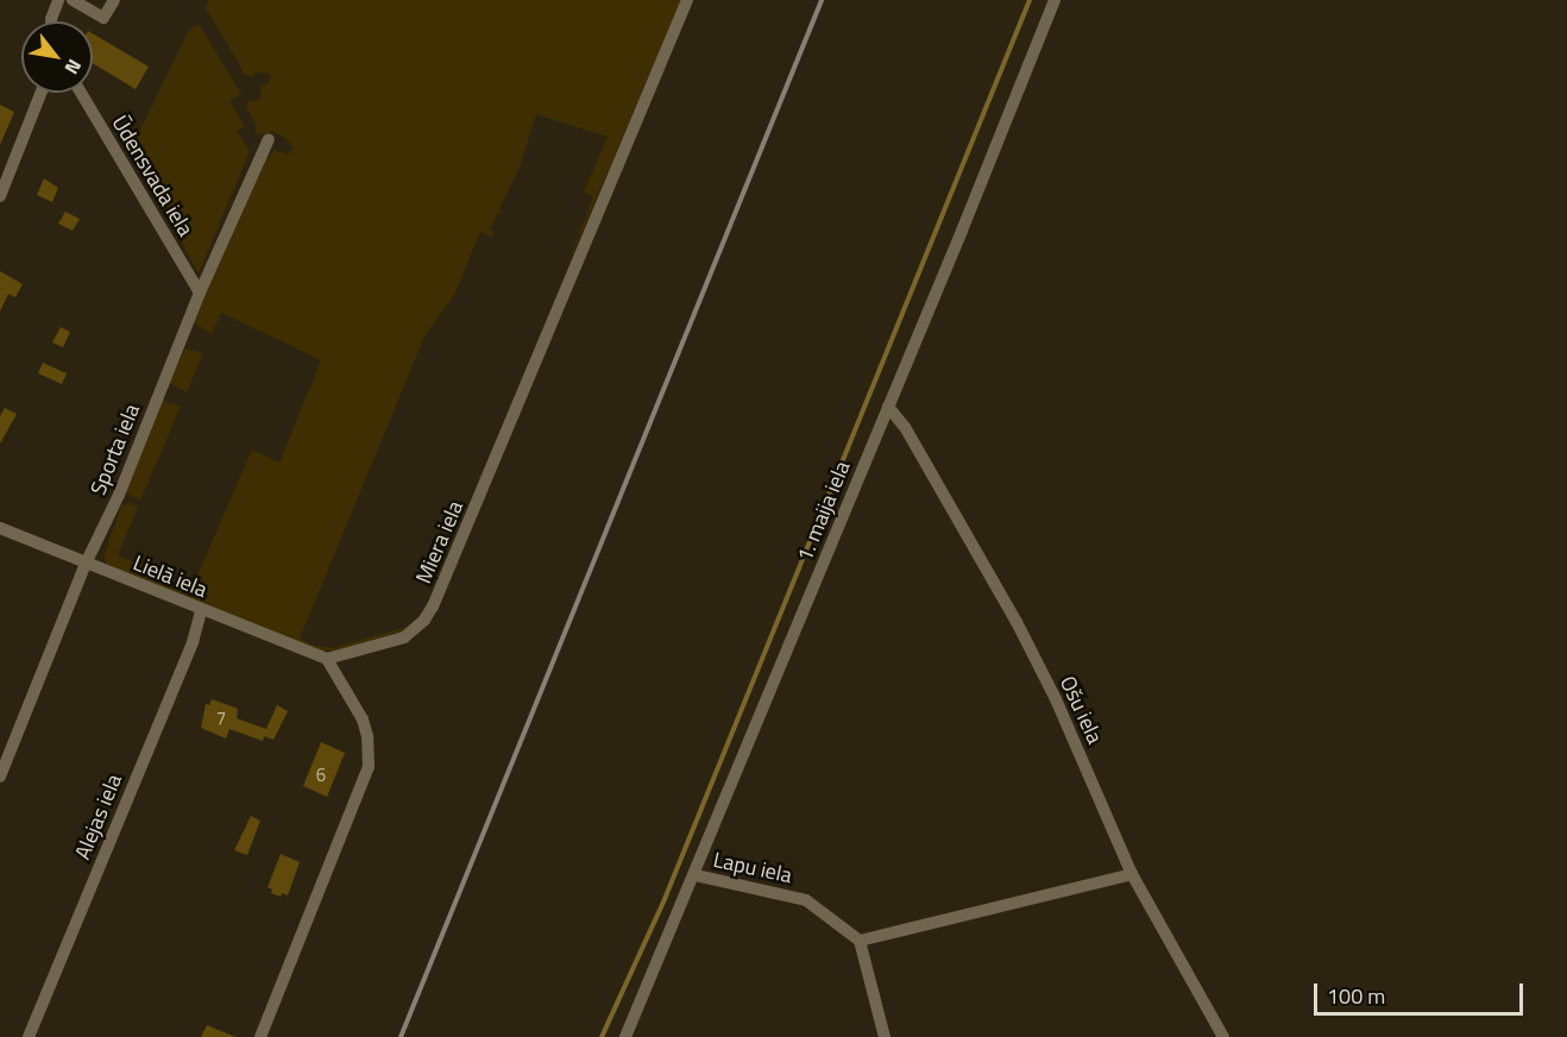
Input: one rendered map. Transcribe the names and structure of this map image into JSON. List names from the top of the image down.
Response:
{
  "streets": {
    "street": [
      "Ūdensvada iela",
      "Sporta iela",
      "1. maija iela",
      "Miera iela",
      "Lielā iela",
      "Ošu iela",
      "Alejas iela",
      "Lapu iela"
    ]
  },
  "crossings": [
    ["Ūdensvada iela", "Sporta iela"],
    ["Sporta iela", "Lielā iela"],
    ["1. maija iela", "Ošu iela"],
    ["1. maija iela", "Lapu iela"],
    ["Miera iela", "Lielā iela"],
    ["Lielā iela", "Alejas iela"]
  ],
  "house_numbers": ["7", "6"],
  "scale_bar": "100 m",
  "north": "bottom right"
}
